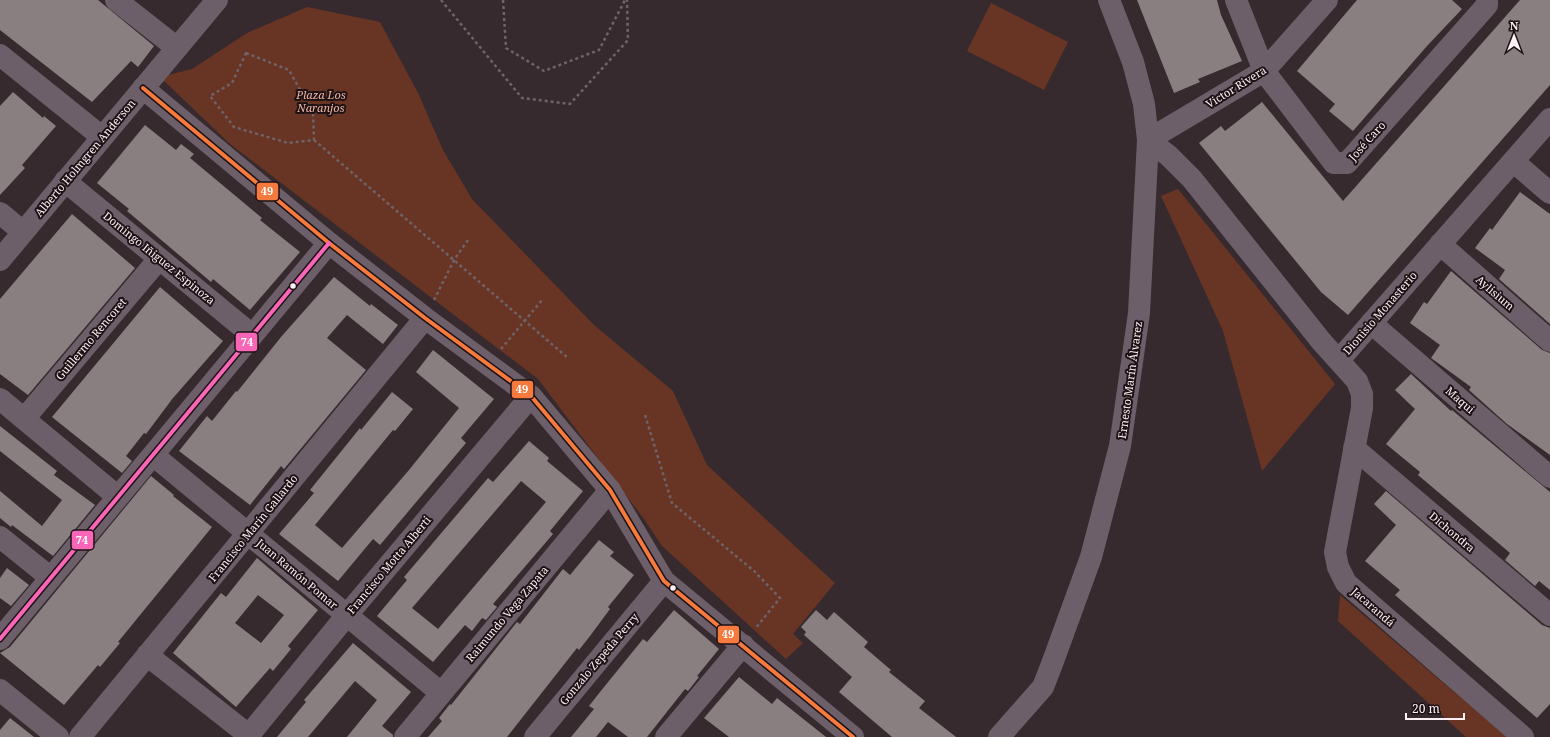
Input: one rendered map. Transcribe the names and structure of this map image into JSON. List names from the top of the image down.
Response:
{
  "streets": {
    "street": [
      "Victor Rivera",
      "José Caro",
      "Alberto Holmgren Anderson",
      "Domingo Iñiguez Espinoza",
      "Aylisium",
      "Dionisio Monasterio",
      "Guillermo Rencoret",
      "Ernesto Marín Álvarez",
      "Maqui",
      "Francisco Marín Gallardo",
      "Dichondra",
      "Francisco Motta Alberti",
      "Juan Ramón Pomar",
      "Jacarandá",
      "Raimundo Vega Zapata",
      "Gonzalo Zepeda Perry"
    ]
  },
  "crossings": [
    ["Victor Rivera", "José Caro"],
    ["Victor Rivera", "Dionisio Monasterio"],
    ["Victor Rivera", "Ernesto Marín Álvarez"],
    ["Alberto Holmgren Anderson", "Domingo Iñiguez Espinoza"],
    ["Domingo Iñiguez Espinoza", "Guillermo Rencoret"],
    ["Aylisium", "Dionisio Monasterio"],
    ["Dionisio Monasterio", "Ernesto Marín Álvarez"],
    ["Dionisio Monasterio", "Maqui"],
    ["Dionisio Monasterio", "Jacarandá"],
    ["Francisco Marín Gallardo", "Juan Ramón Pomar"],
    ["Dichondra", "Jacarandá"],
    ["Francisco Motta Alberti", "Juan Ramón Pomar"],
    ["Juan Ramón Pomar", "Raimundo Vega Zapata"]
  ],
  "parks": ["Plaza Los Naranjos"],
  "lines": ["transit line 49", "transit line 74"],
  "scale_bar": "20 m",
  "north": "top"
}
